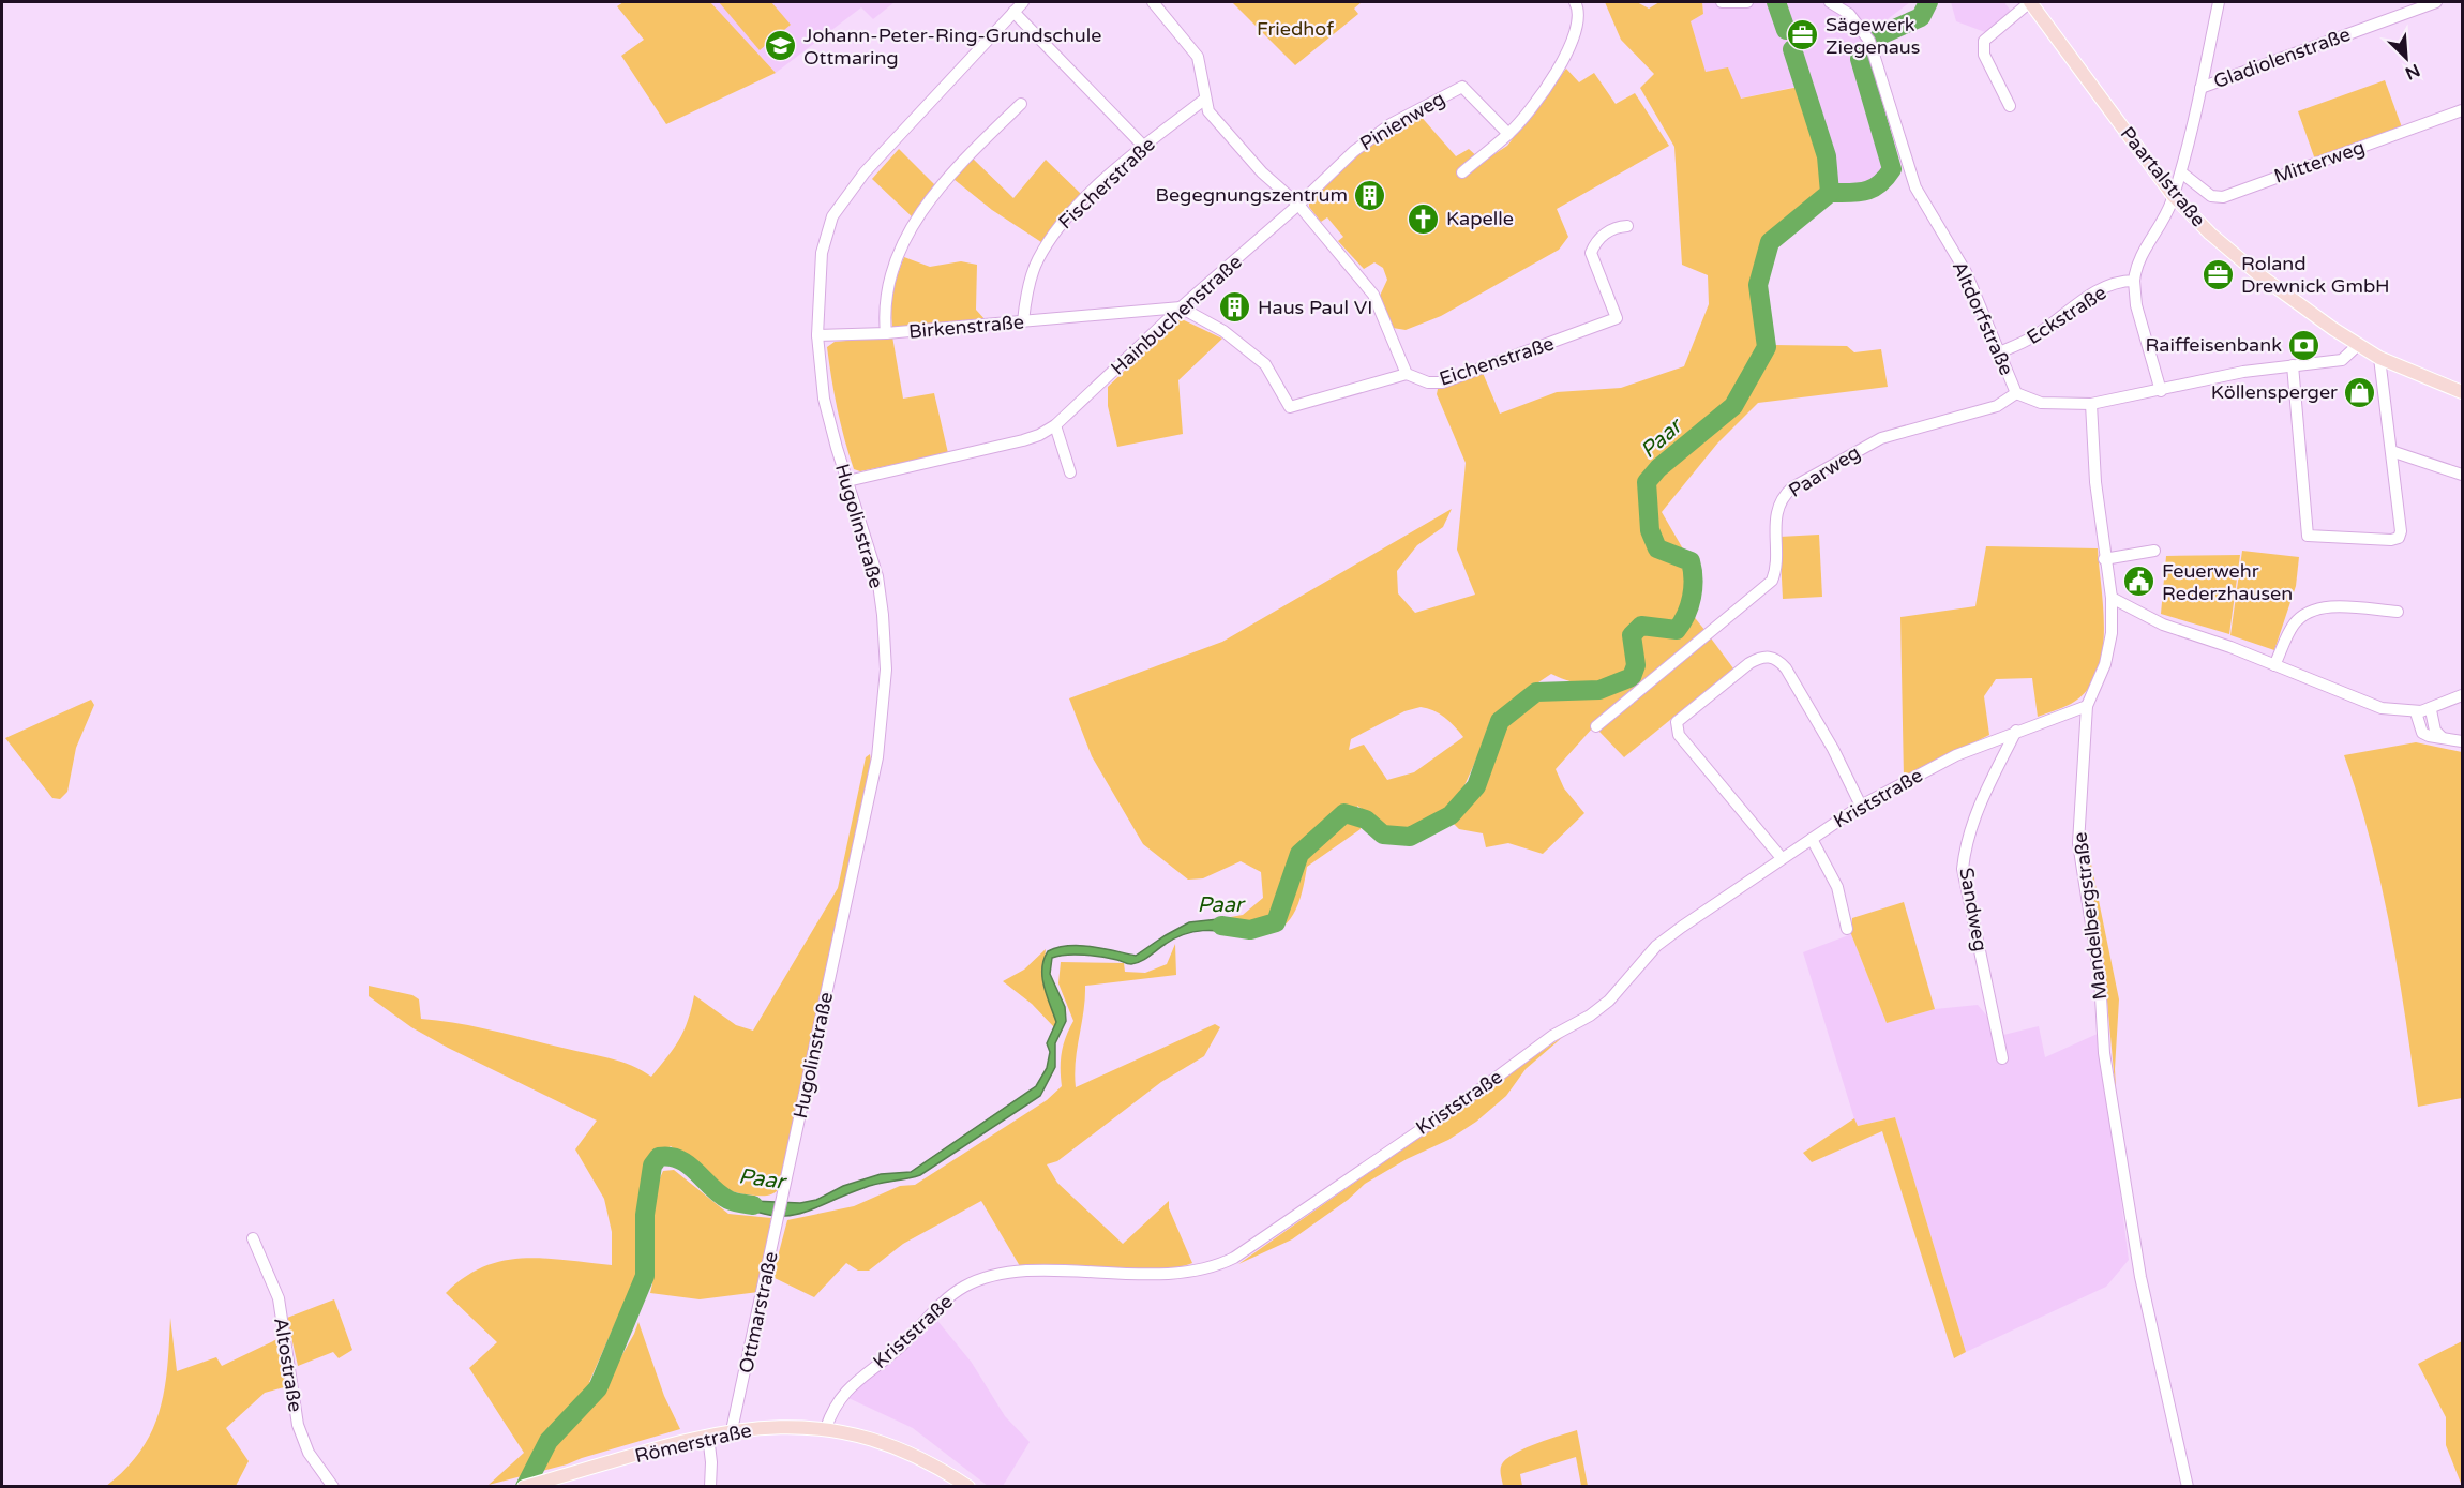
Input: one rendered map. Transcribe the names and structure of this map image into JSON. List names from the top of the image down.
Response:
{
  "streets": {
    "main road": ["Paartalstraße", "Römerstraße"],
    "street": [
      "Gladiolenstraße",
      "Pinienweg",
      "Mitterweg",
      "Fischerstraße",
      "Hainbuchenstraße",
      "Eckstraße",
      "Altdorfstraße",
      "Birkenstraße",
      "Eichenstraße",
      "Paarweg",
      "Hugolinstraße",
      "Kriststraße",
      "Sandweg",
      "Mandelbergstraße",
      "Ottmarstraße",
      "Altostraße"
    ]
  },
  "crossings": [
    ["Gladiolenstraße", "Eckstraße"],
    ["Pinienweg", "Hainbuchenstraße"],
    ["Mitterweg", "Eckstraße"],
    ["Paartalstraße", "Eckstraße"],
    ["Paartalstraße", "Altdorfstraße"],
    ["Fischerstraße", "Birkenstraße"],
    ["Hainbuchenstraße", "Birkenstraße"],
    ["Hainbuchenstraße", "Hugolinstraße"],
    ["Eckstraße", "Altdorfstraße"],
    ["Altdorfstraße", "Paarweg"],
    ["Altdorfstraße", "Mandelbergstraße"],
    ["Birkenstraße", "Hugolinstraße"],
    ["Hugolinstraße", "Ottmarstraße"],
    ["Kriststraße", "Sandweg"],
    ["Kriststraße", "Mandelbergstraße"],
    ["Kriststraße", "Römerstraße"],
    ["Ottmarstraße", "Römerstraße"]
  ],
  "water": ["Paar"],
  "parks": ["Friedhof"],
  "places": {
    "office": ["Sägewerk Ziegenaus", "Roland Drewnick GmbH"],
    "school or university": ["Johann-Peter-Ring-Grundschule Ottmaring"],
    "building": ["Begegnungszentrum", "Haus Paul VI"],
    "church": ["Kapelle"],
    "bank": ["Raiffeisenbank"],
    "shop": ["Köllensperger"],
    "public building": ["Feuerwehr Rederzhausen"]
  },
  "north": "bottom right"
}
